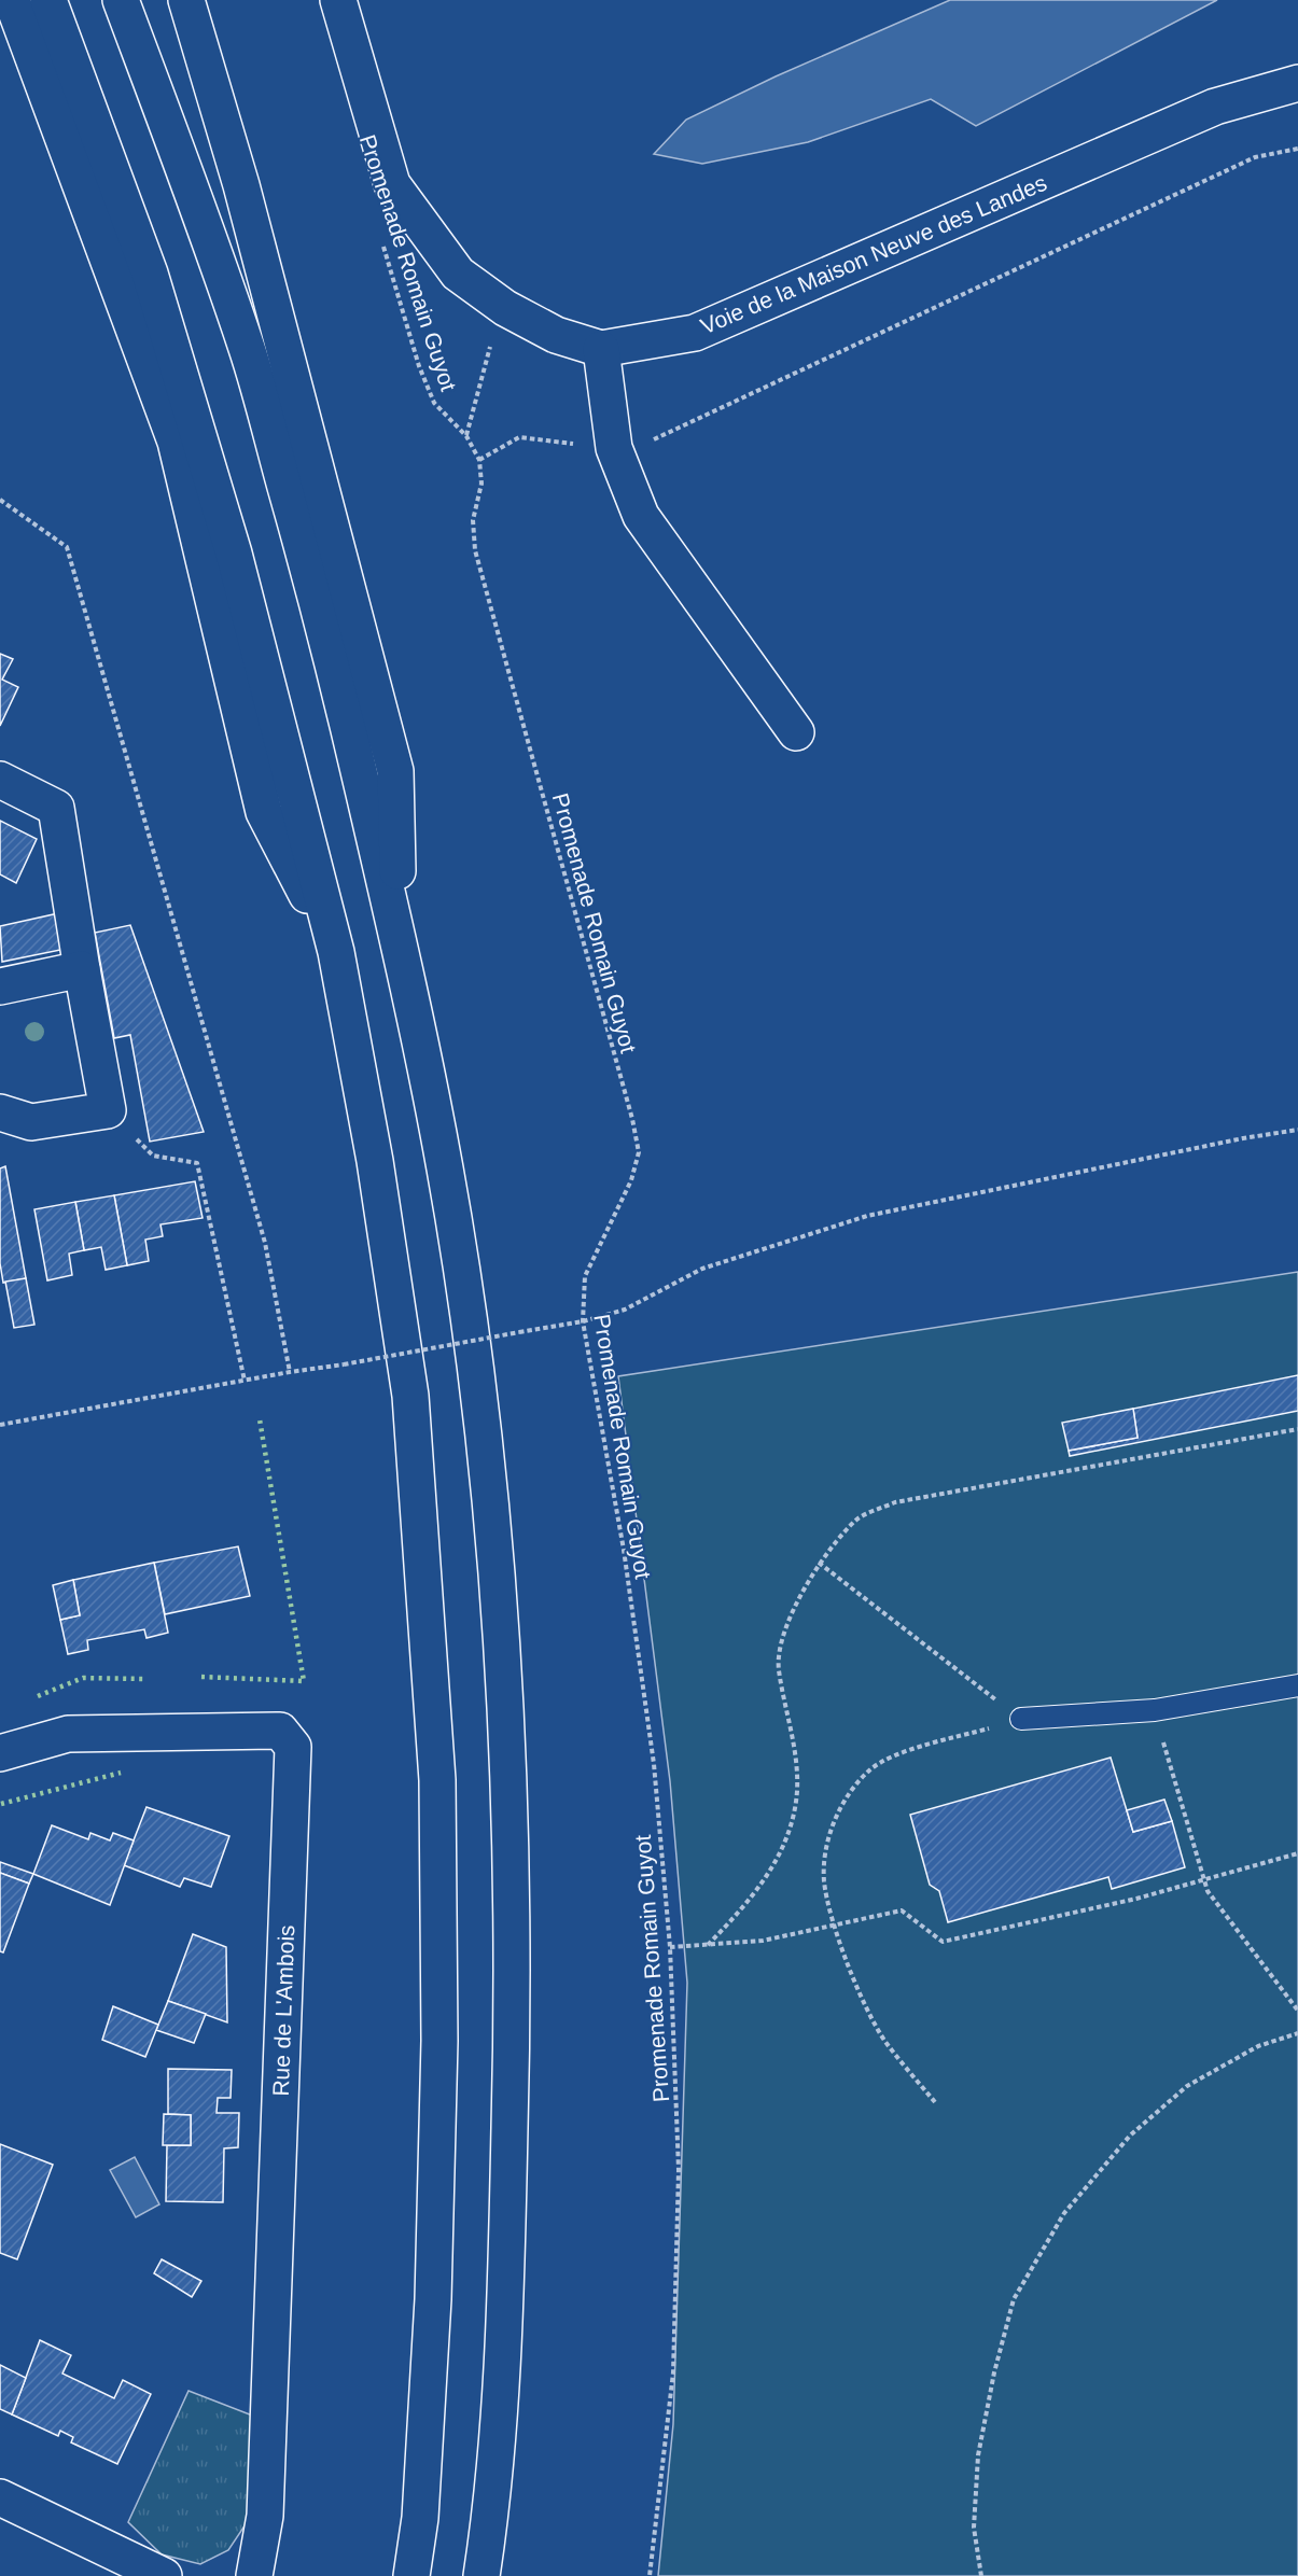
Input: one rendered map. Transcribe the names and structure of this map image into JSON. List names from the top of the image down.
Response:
{
  "streets": {
    "main road": ["Voie de la Maison Neuve des Landes", "Rue de L'Ambois"],
    "path": ["Promenade Romain Guyot"]
  }
}
